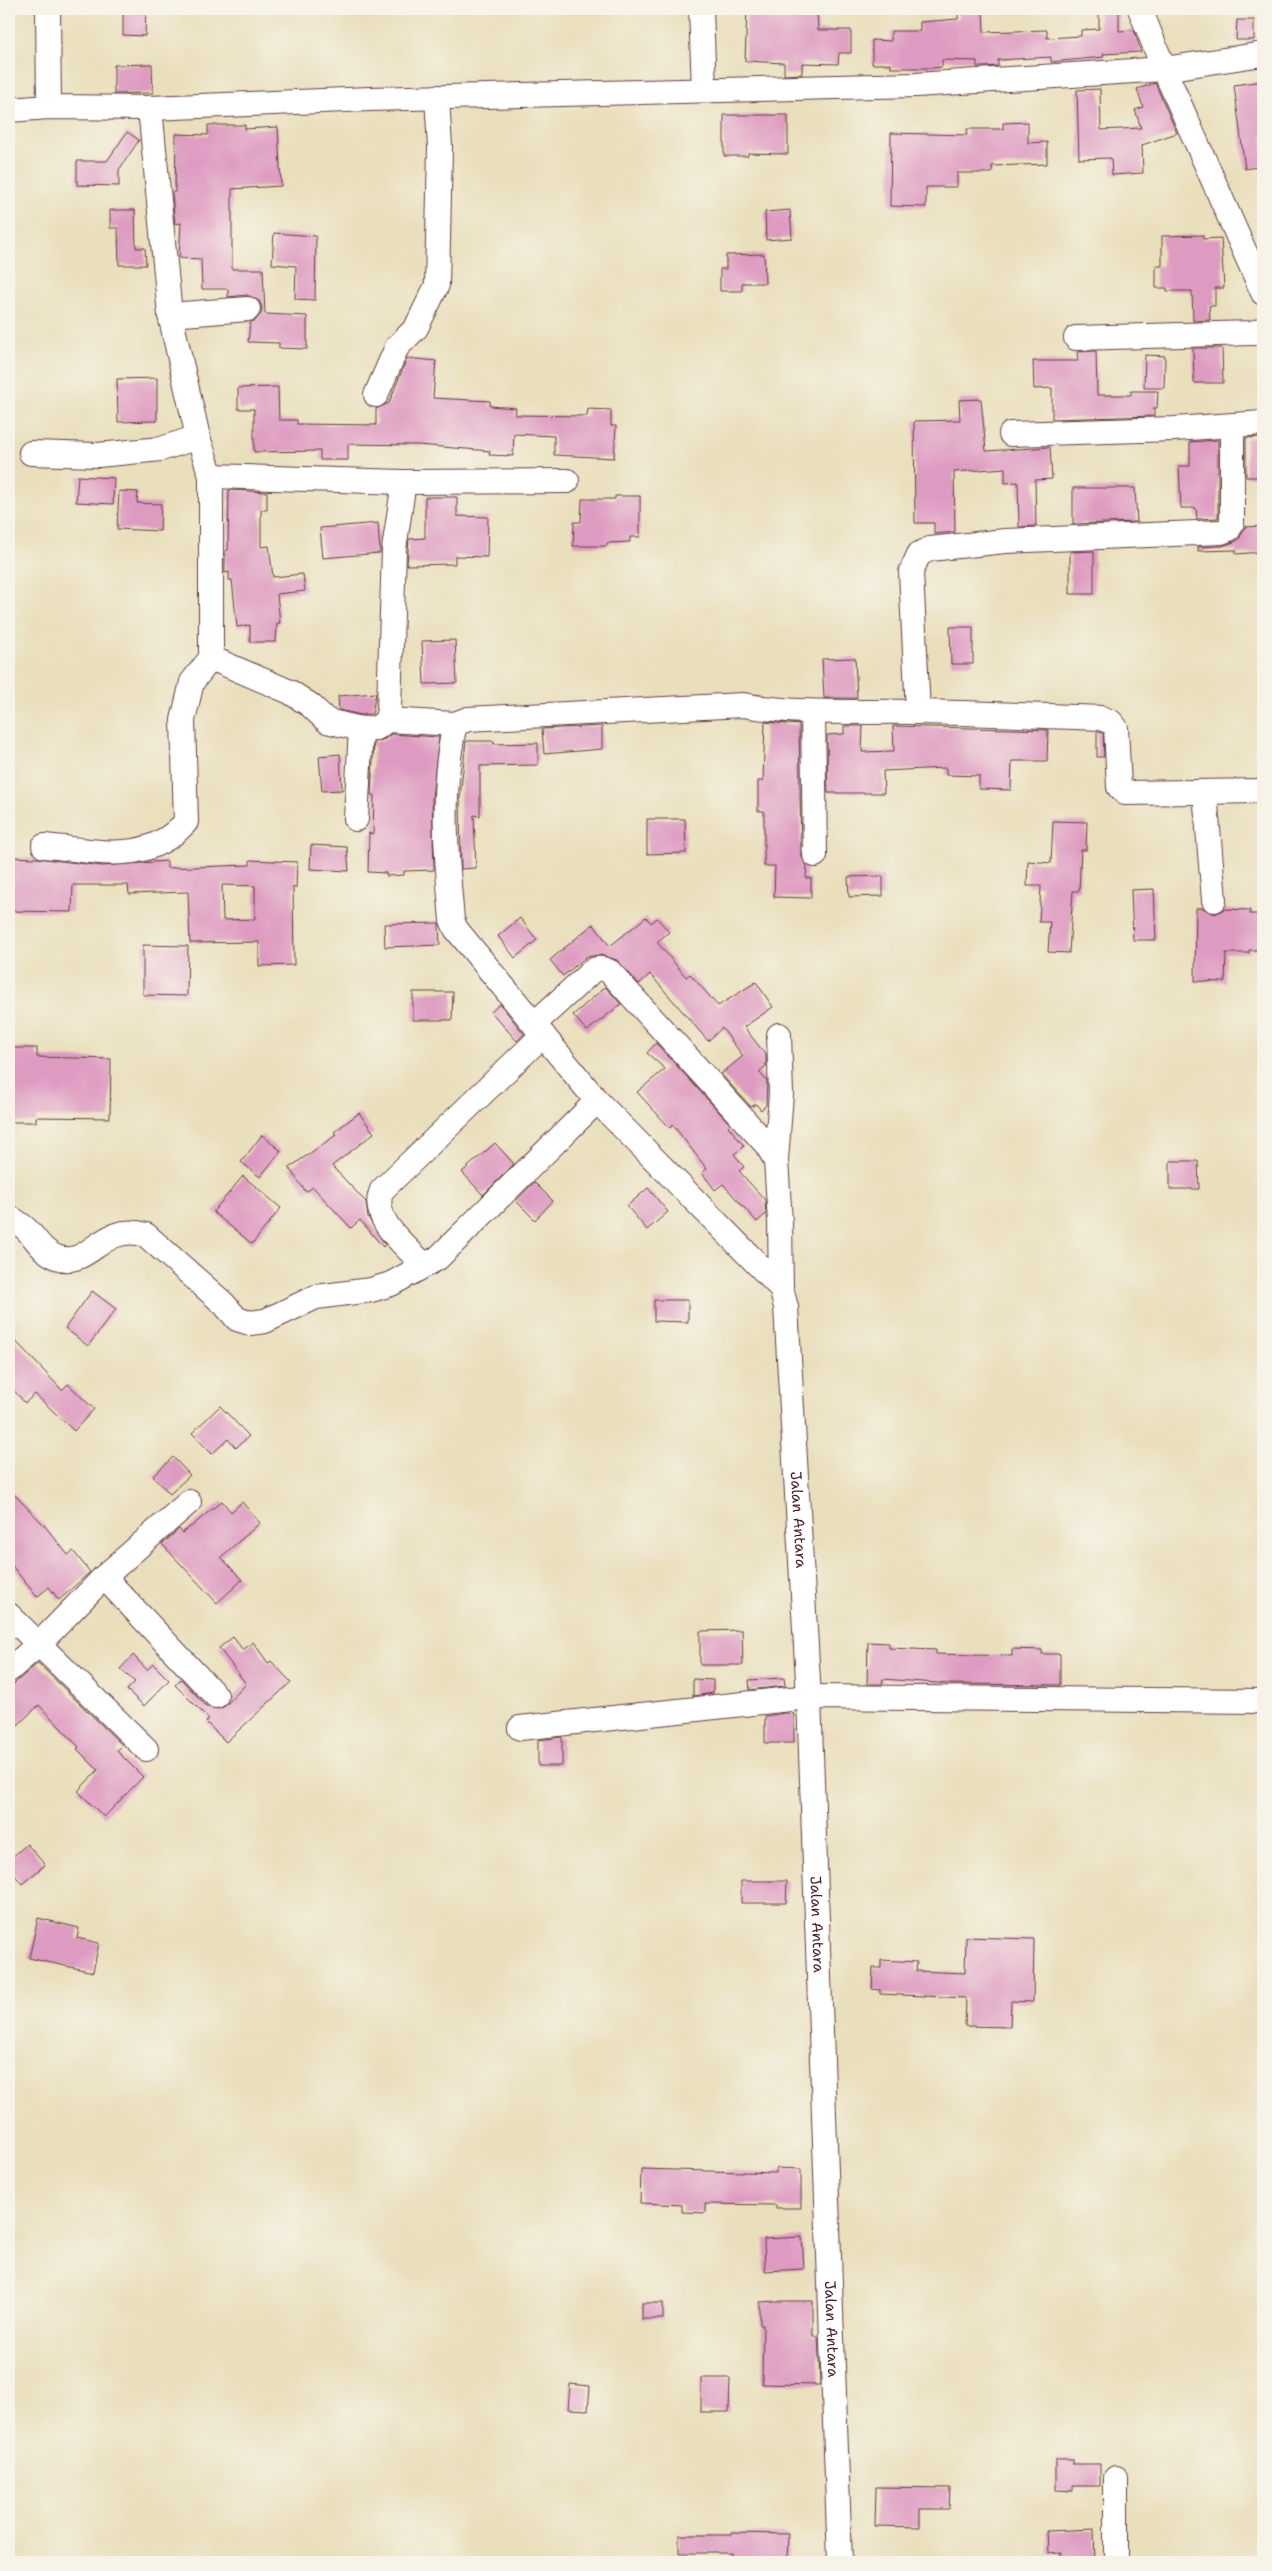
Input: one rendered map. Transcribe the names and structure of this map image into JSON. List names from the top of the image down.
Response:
{
  "streets": {
    "street": ["Jalan Antara"]
  }
}
